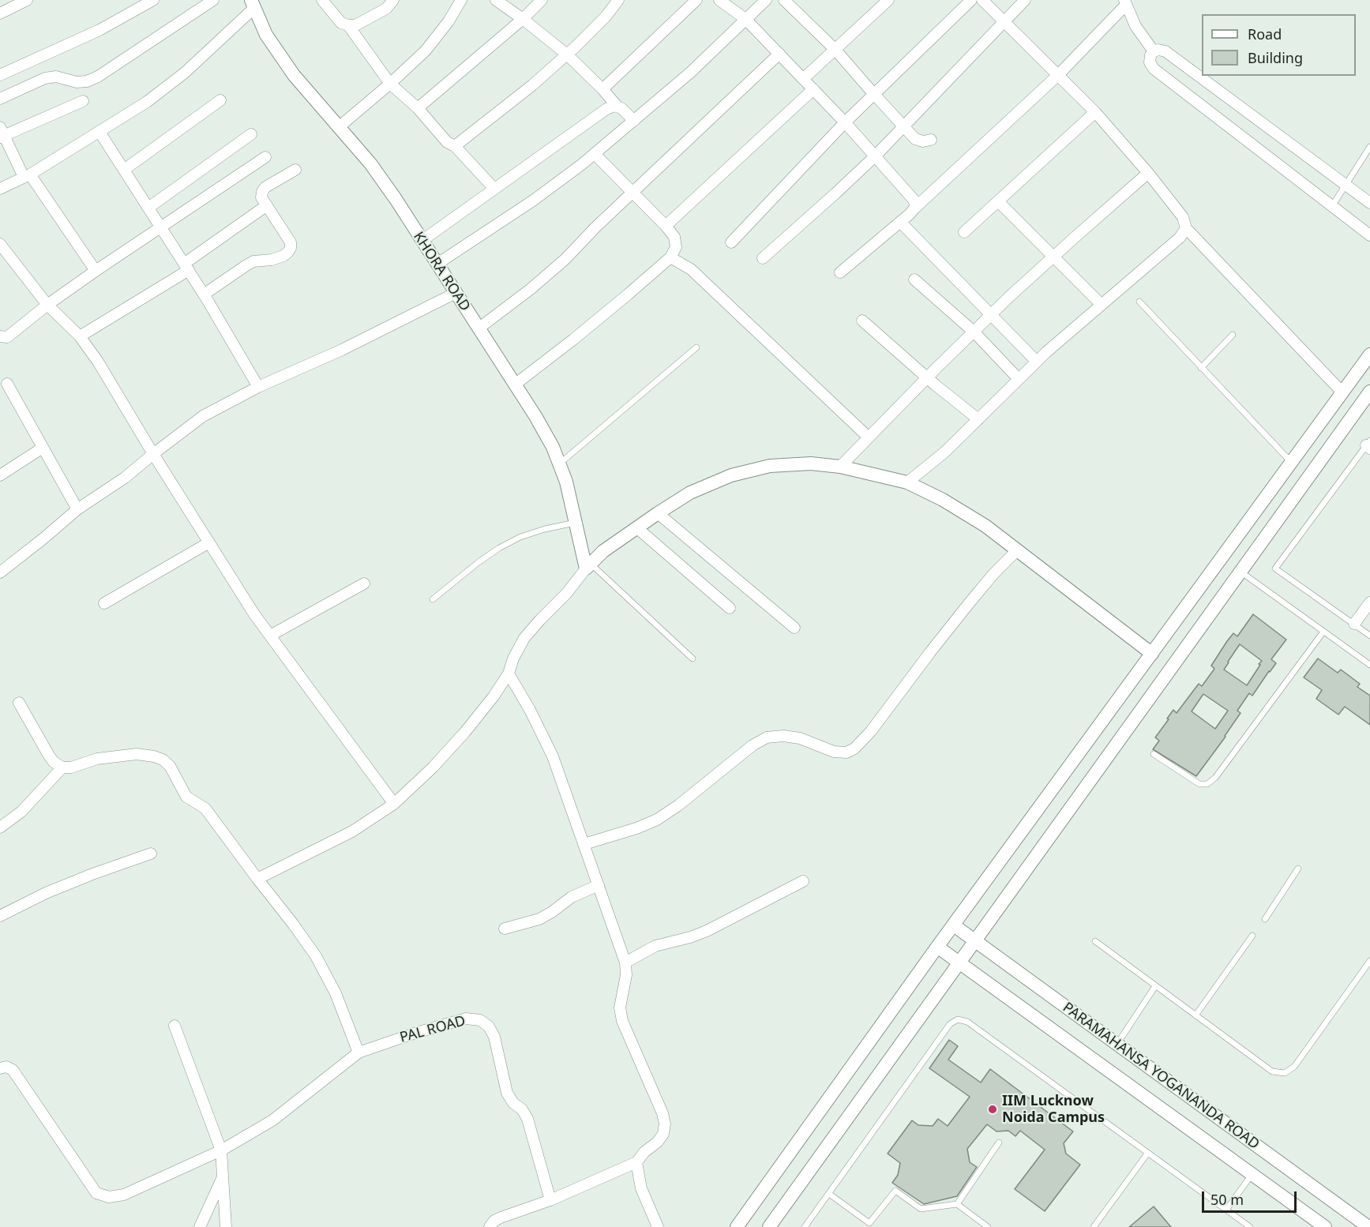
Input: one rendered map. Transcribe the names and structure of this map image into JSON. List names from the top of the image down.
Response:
{
  "streets": {
    "street": ["KHORA ROAD", "PAL ROAD", "PARAMAHANSA YOGANANDA ROAD"]
  },
  "places": ["IIM Lucknow Noida Campus"],
  "legend": ["Road", "Building"],
  "scale_bar": "50 m"
}
